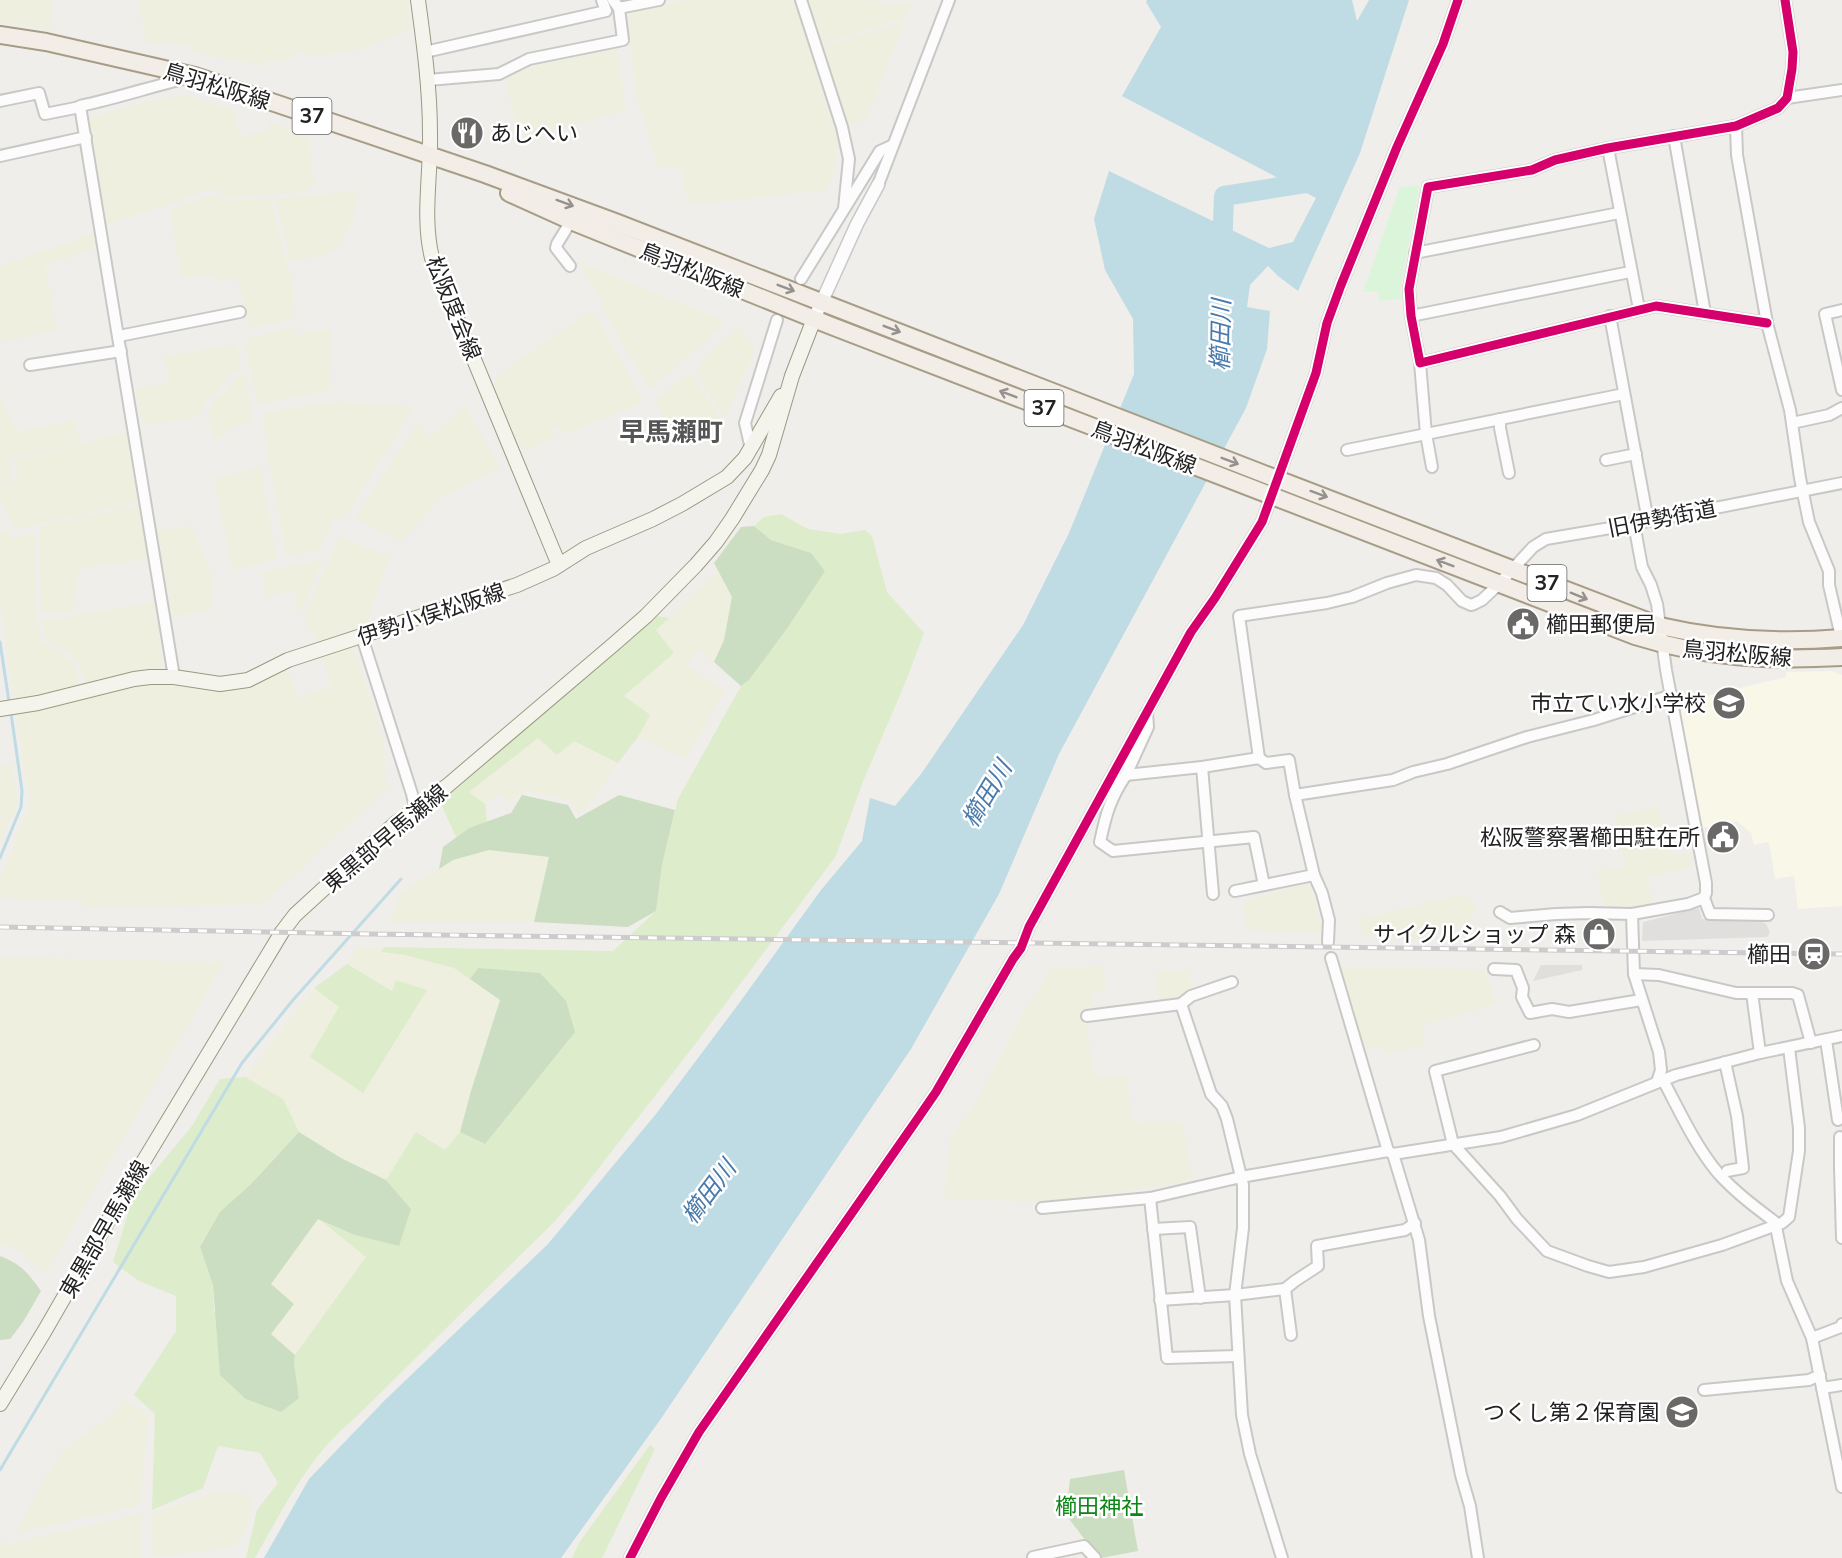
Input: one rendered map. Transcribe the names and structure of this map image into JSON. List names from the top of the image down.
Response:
{
  "streets": {
    "main road": [
      "鳥羽松阪線",
      "37",
      "松阪度会線",
      "伊勢小俣松阪線",
      "東黒部早馬瀬線"
    ],
    "street": ["旧伊勢街道"]
  },
  "crossings": [
    ["鳥羽松阪線", "松阪度会線"],
    ["鳥羽松阪線", "旧伊勢街道"],
    ["鳥羽松阪線", "東黒部早馬瀬線"],
    ["松阪度会線", "伊勢小俣松阪線"],
    ["伊勢小俣松阪線", "東黒部早馬瀬線"]
  ],
  "districts": ["早馬瀬町"],
  "water": ["櫛田川"],
  "parks": ["櫛田神社"],
  "places": {
    "restaurant": ["あじへい"],
    "public building": ["櫛田郵便局", "松阪警察署櫛田駐在所"],
    "school or university": ["市立てい水小学校", "つくし第２保育園"],
    "shop": ["サイクルショップ 森"],
    "station": ["櫛田"]
  }
}
